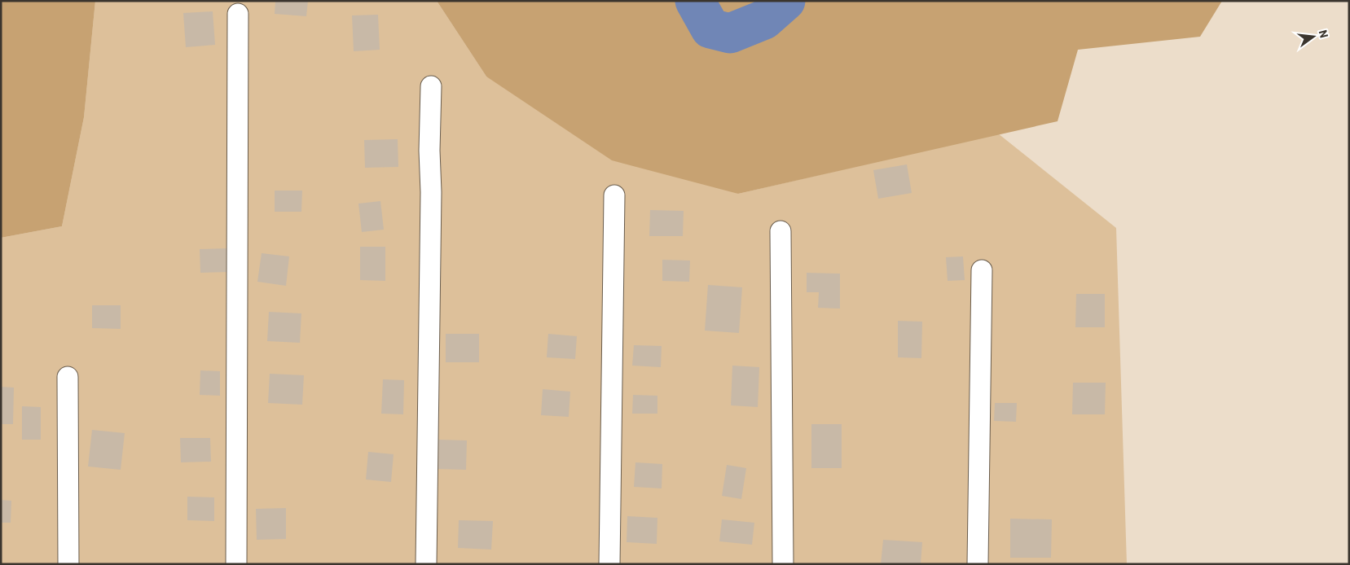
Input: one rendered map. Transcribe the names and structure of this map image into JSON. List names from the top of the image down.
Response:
{
  "north": "right"
}
